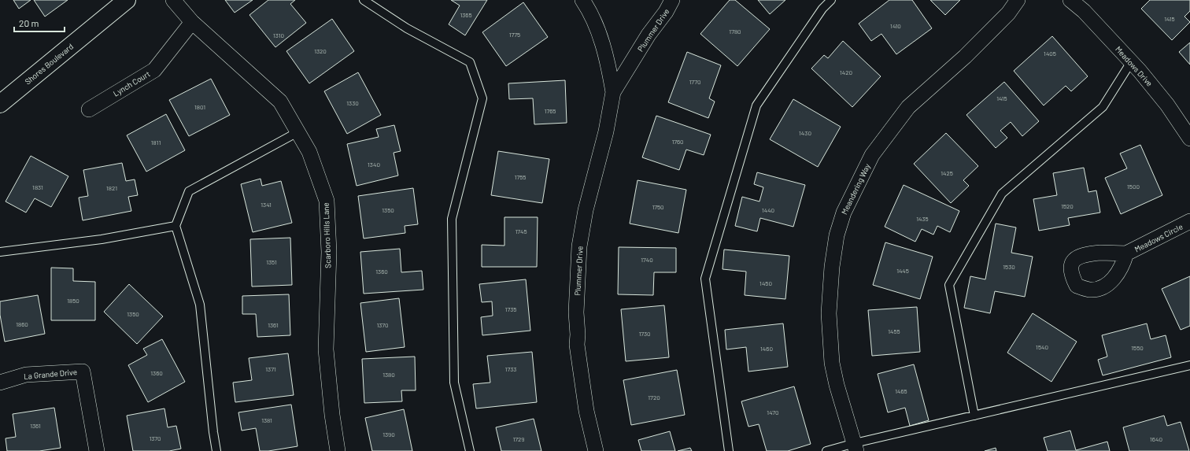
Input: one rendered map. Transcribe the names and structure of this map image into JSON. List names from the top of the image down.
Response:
{
  "streets": {
    "street": [
      "Plummer Drive",
      "Shores Boulevard",
      "Meadows Drive",
      "Lynch Court",
      "Meandering Way",
      "Scarboro Hills Lane",
      "Meadows Circle",
      "La Grande Drive"
    ]
  },
  "crossings": [
    ["Lynch Court", "Scarboro Hills Lane"]
  ],
  "house_numbers": [
    "1365",
    "1415",
    "1410",
    "1780",
    "1775",
    "1310",
    "1320",
    "1405",
    "1420",
    "1770",
    "1415",
    "1330",
    "1801",
    "1765",
    "1430",
    "1760",
    "1811",
    "1340",
    "1425",
    "1755",
    "1500",
    "1831",
    "1821",
    "1341",
    "1520",
    "1750",
    "1350",
    "1440",
    "1435",
    "1745",
    "1740",
    "1351",
    "1530",
    "1445",
    "1360",
    "1450",
    "1850",
    "1735",
    "1350",
    "1860",
    "1361",
    "1370",
    "1455",
    "1730",
    "1540",
    "1550",
    "1460",
    "1371",
    "1733",
    "1360",
    "1380",
    "1465",
    "1720",
    "1470",
    "1381",
    "1361",
    "1390",
    "1370",
    "1729",
    "1640"
  ],
  "scale_bar": "20 m"
}
